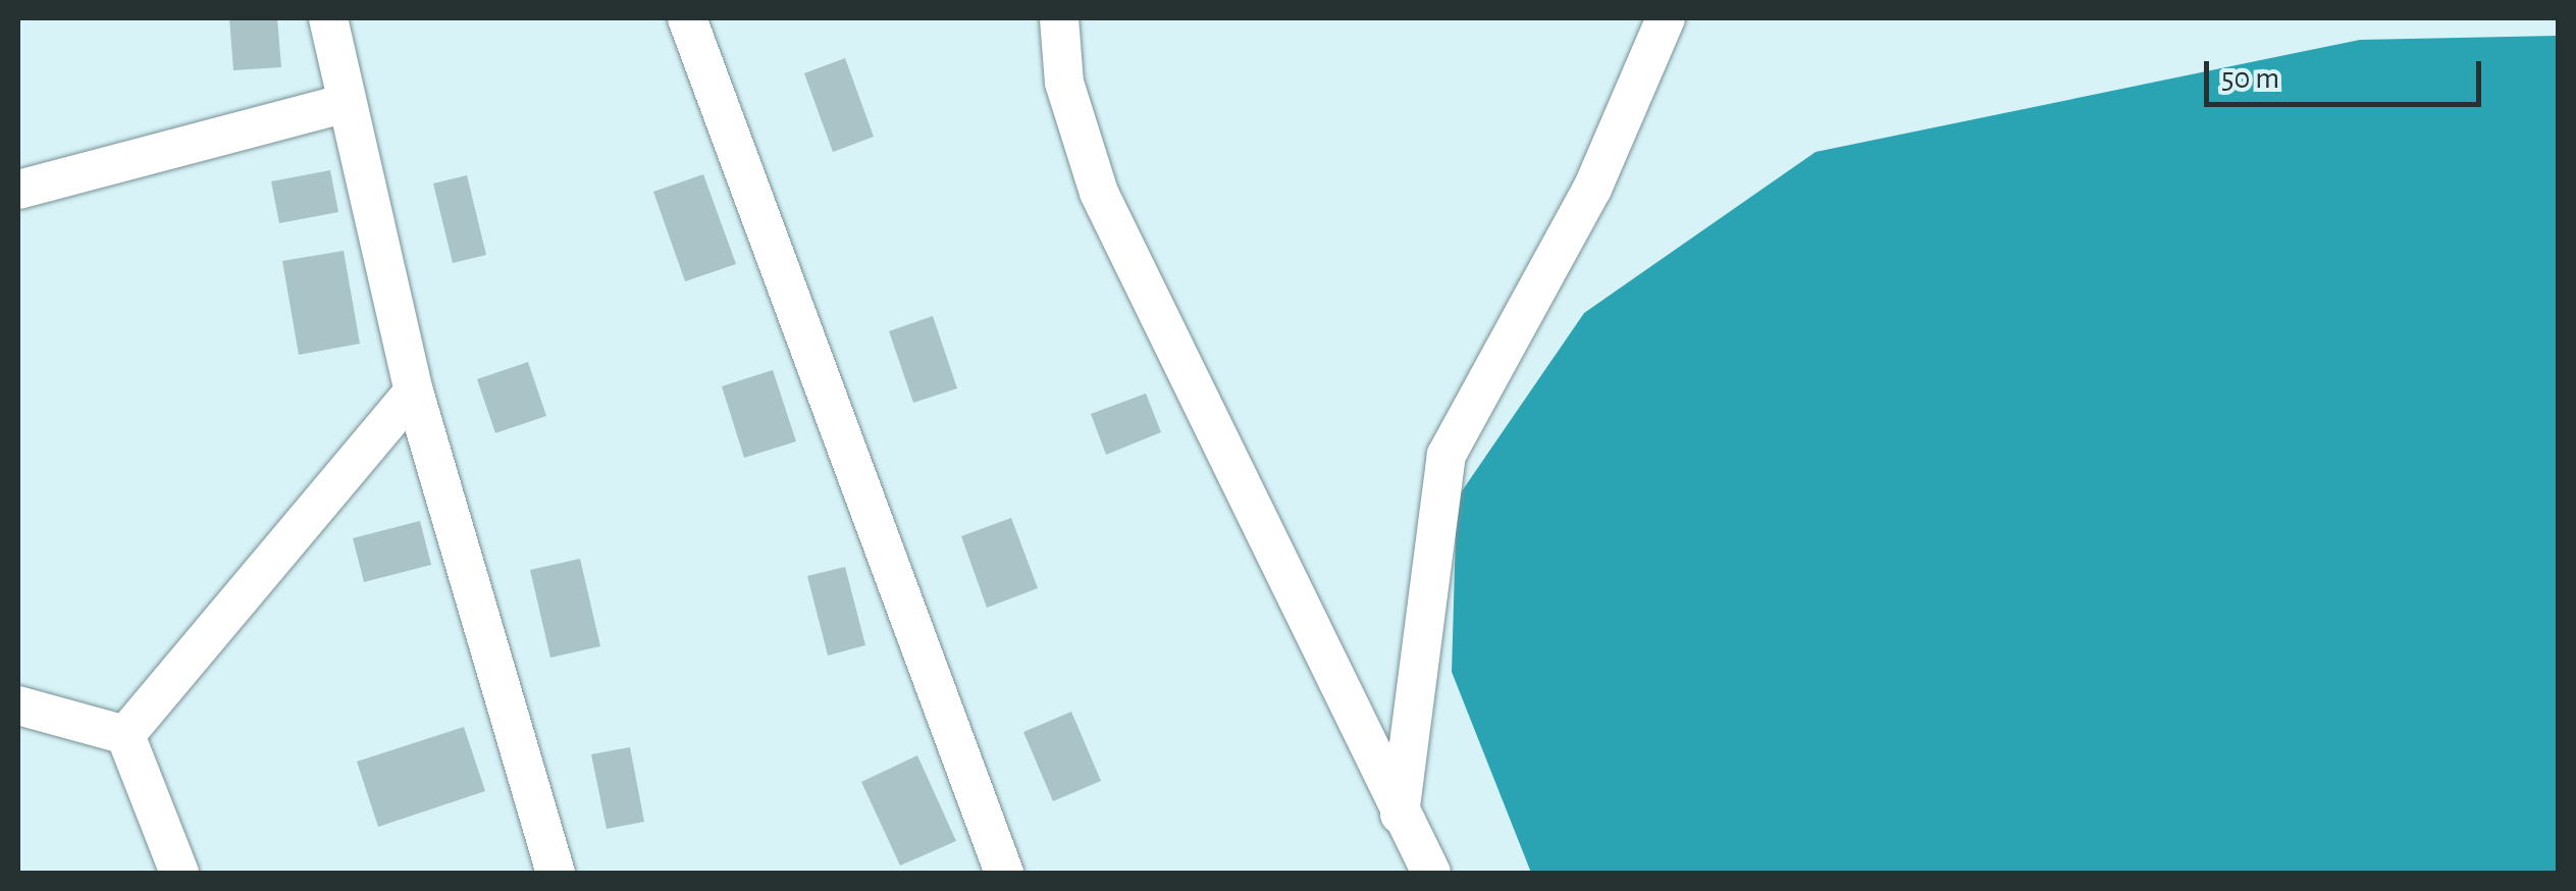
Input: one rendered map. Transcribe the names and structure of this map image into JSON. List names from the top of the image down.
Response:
{
  "scale_bar": "50 m"
}
